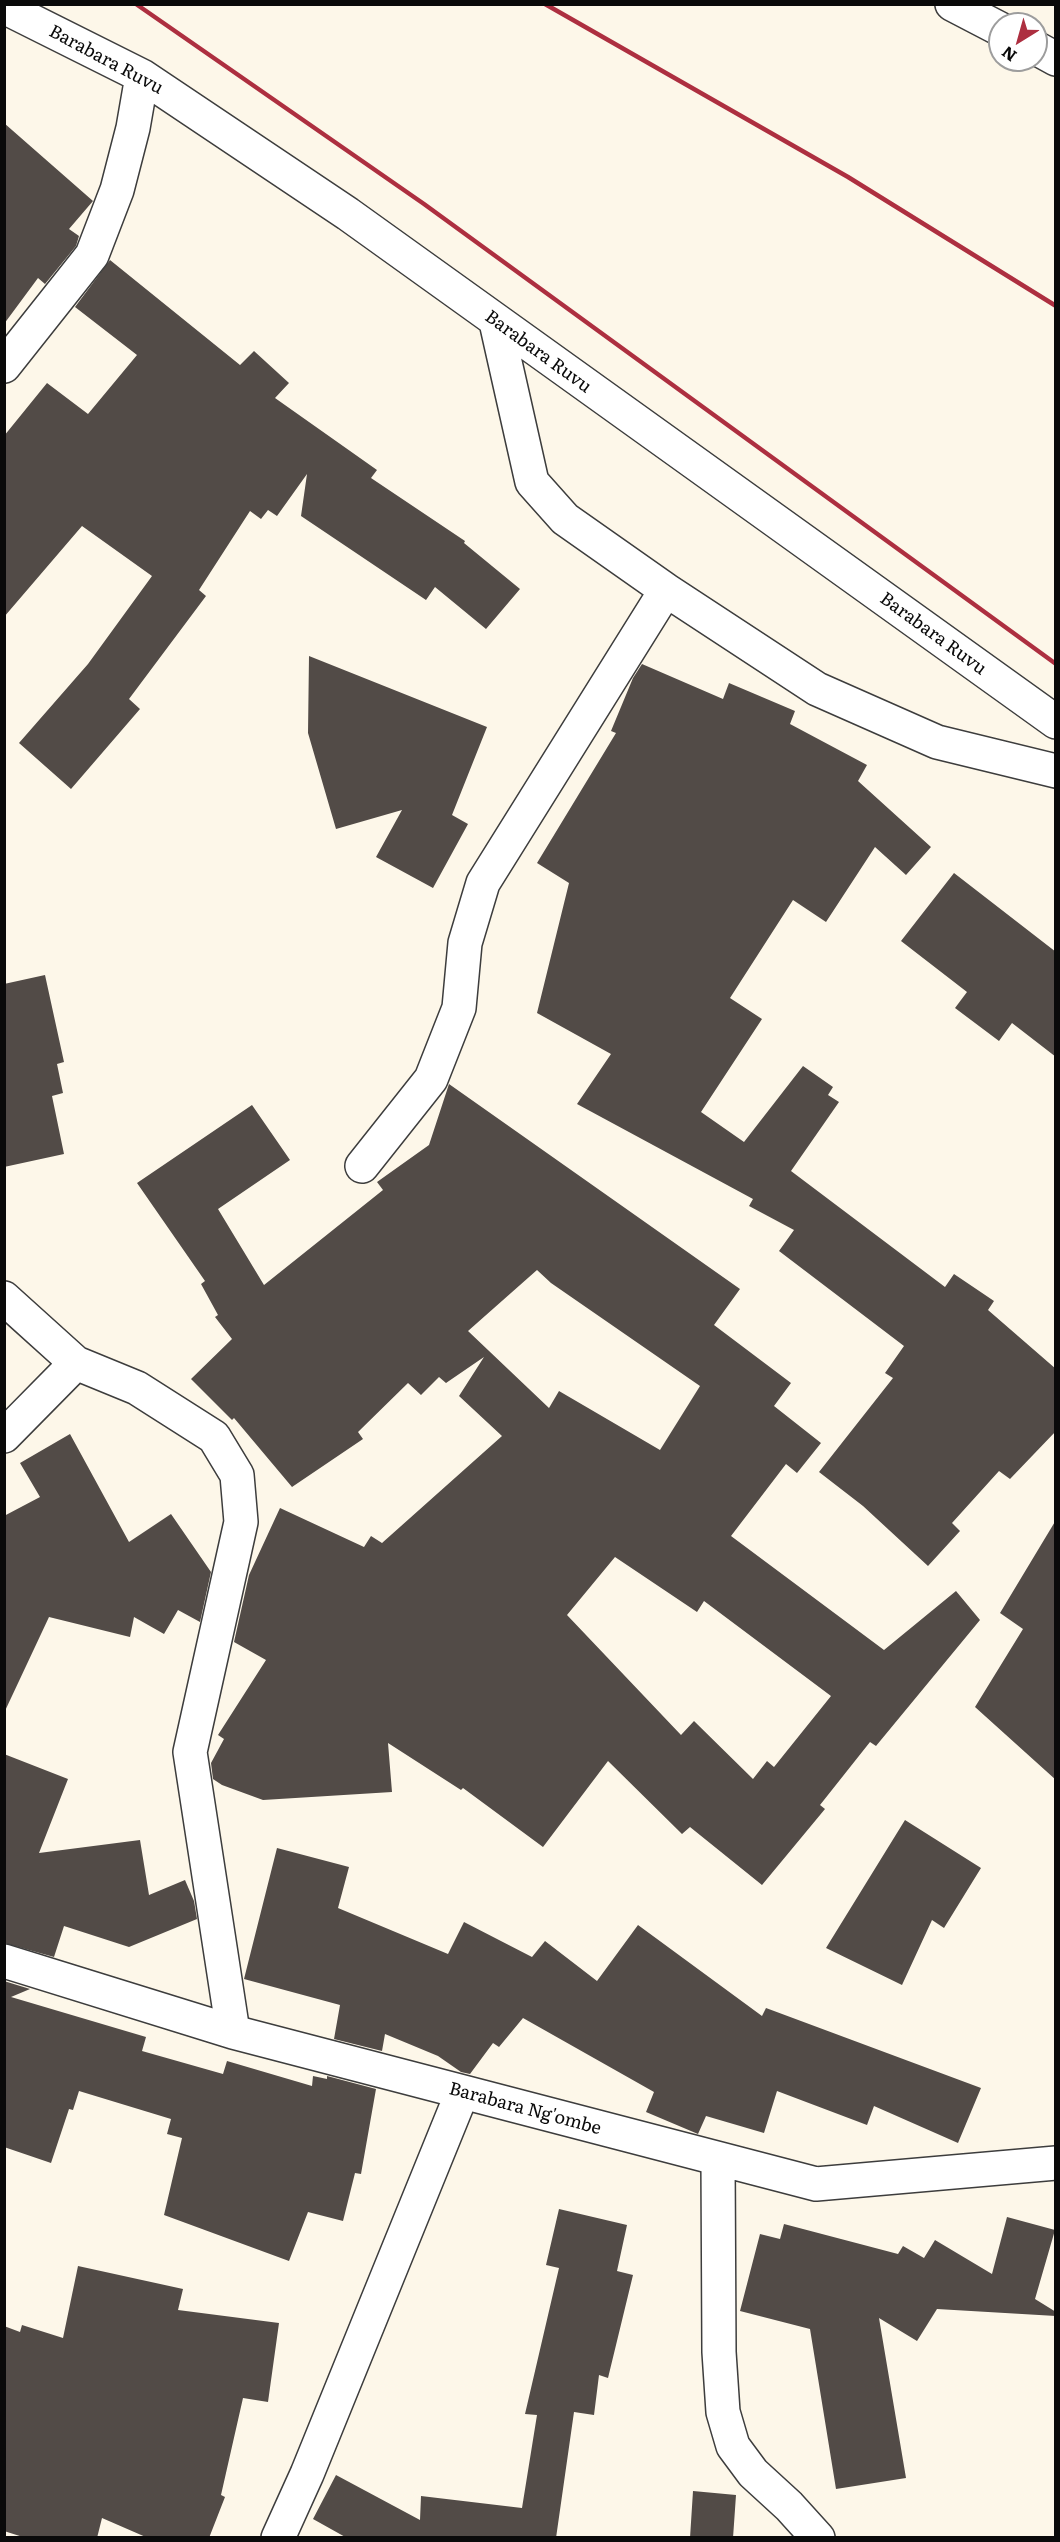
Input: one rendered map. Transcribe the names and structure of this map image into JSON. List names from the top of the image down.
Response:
{
  "streets": {
    "street": ["Barabara Ruvu", "Barabara Ng'ombe"]
  },
  "north": "bottom left"
}
